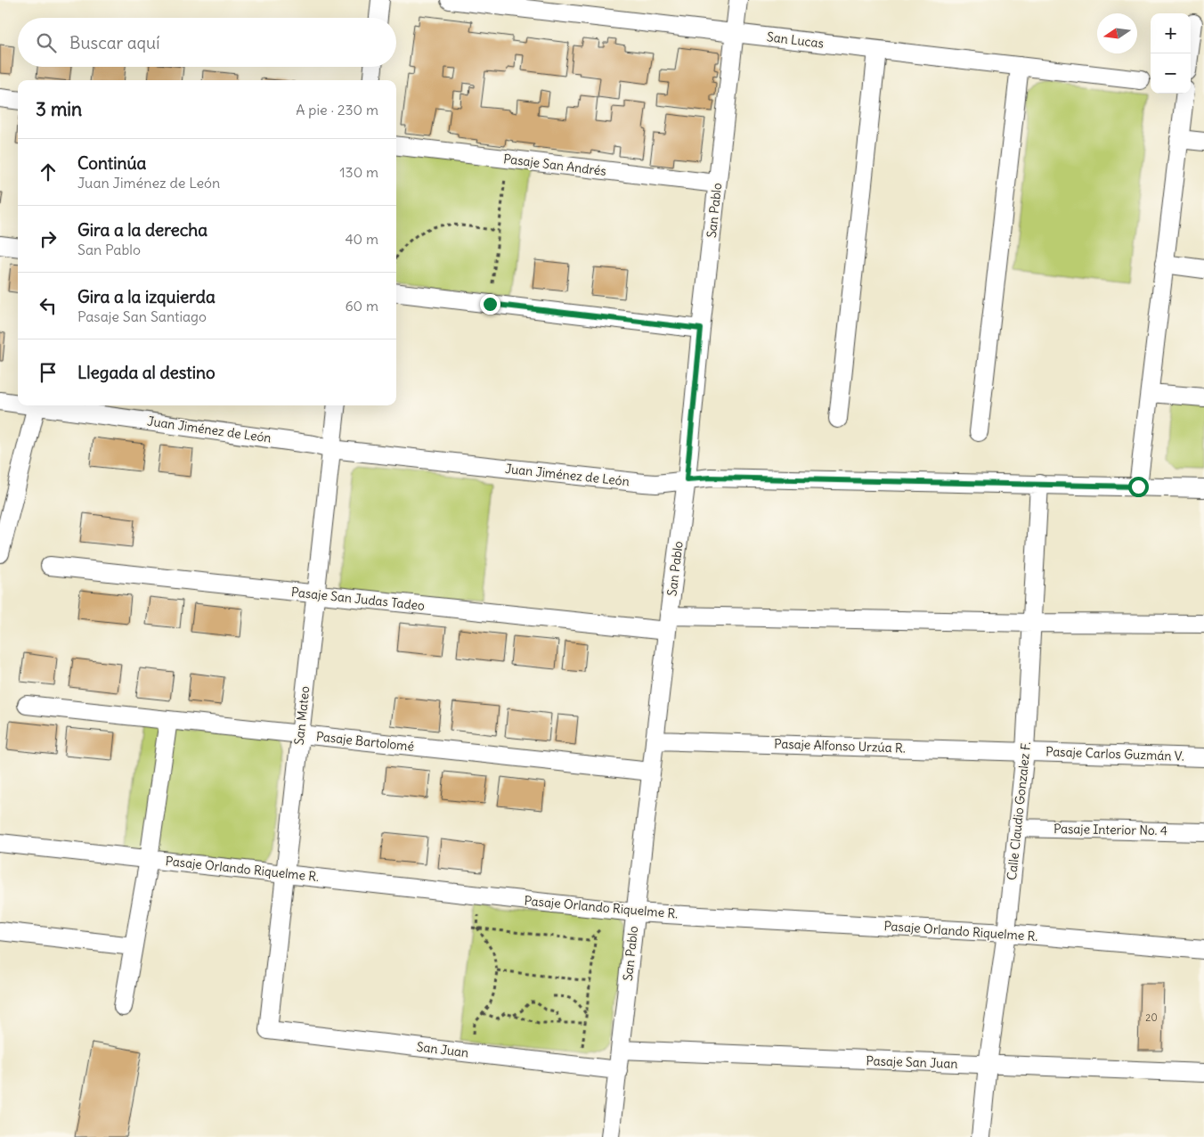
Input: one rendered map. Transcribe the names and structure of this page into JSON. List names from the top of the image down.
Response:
{
  "streets": {
    "street": [
      "San Lucas",
      "Pasaje San Andrés",
      "San Pablo",
      "Juan Jiménez de León",
      "Pasaje San Judas Tadeo",
      "San Mateo",
      "Pasaje Bartolomé",
      "Pasaje Alfonso Urzúa R.",
      "Pasaje Carlos Guzmán V.",
      "Calle Claudio Gonzalez F.",
      "Pasaje Interior No. 4",
      "Pasaje Orlando Riquelme R.",
      "San Juan",
      "Pasaje San Juan"
    ]
  },
  "crossings": [
    ["San Lucas", "San Pablo"],
    ["Pasaje San Andrés", "San Pablo"],
    ["San Pablo", "Juan Jiménez de León"],
    ["San Pablo", "Pasaje San Judas Tadeo"],
    ["San Pablo", "Pasaje Bartolomé"],
    ["San Pablo", "Pasaje Alfonso Urzúa R."],
    ["San Pablo", "Pasaje Orlando Riquelme R."],
    ["San Pablo", "San Juan"],
    ["San Pablo", "Pasaje San Juan"],
    ["Juan Jiménez de León", "San Mateo"],
    ["Juan Jiménez de León", "Calle Claudio Gonzalez F."],
    ["Pasaje San Judas Tadeo", "San Mateo"],
    ["Pasaje San Judas Tadeo", "Calle Claudio Gonzalez F."],
    ["San Mateo", "Pasaje Bartolomé"],
    ["San Mateo", "Pasaje Orlando Riquelme R."],
    ["San Mateo", "San Juan"],
    ["Pasaje Alfonso Urzúa R.", "Pasaje Carlos Guzmán V."],
    ["Pasaje Alfonso Urzúa R.", "Calle Claudio Gonzalez F."],
    ["Pasaje Carlos Guzmán V.", "Calle Claudio Gonzalez F."],
    ["Calle Claudio Gonzalez F.", "Pasaje Interior No. 4"],
    ["Calle Claudio Gonzalez F.", "Pasaje Orlando Riquelme R."],
    ["Calle Claudio Gonzalez F.", "Pasaje San Juan"]
  ],
  "house_numbers": ["20"],
  "north": "left",
  "page": {
    "map_buttons": ["+", "−"],
    "search": "Buscar aquí",
    "heading": ["3 min", "A pie · 230 m"],
    "list": [
      ["Continúa", "Juan Jiménez de León", "130 m"],
      ["Gira a la derecha", "San Pablo", "40 m"],
      ["Gira a la izquierda", "Pasaje San Santiago", "60 m"],
      "Llegada al destino"
    ]
  }
}
